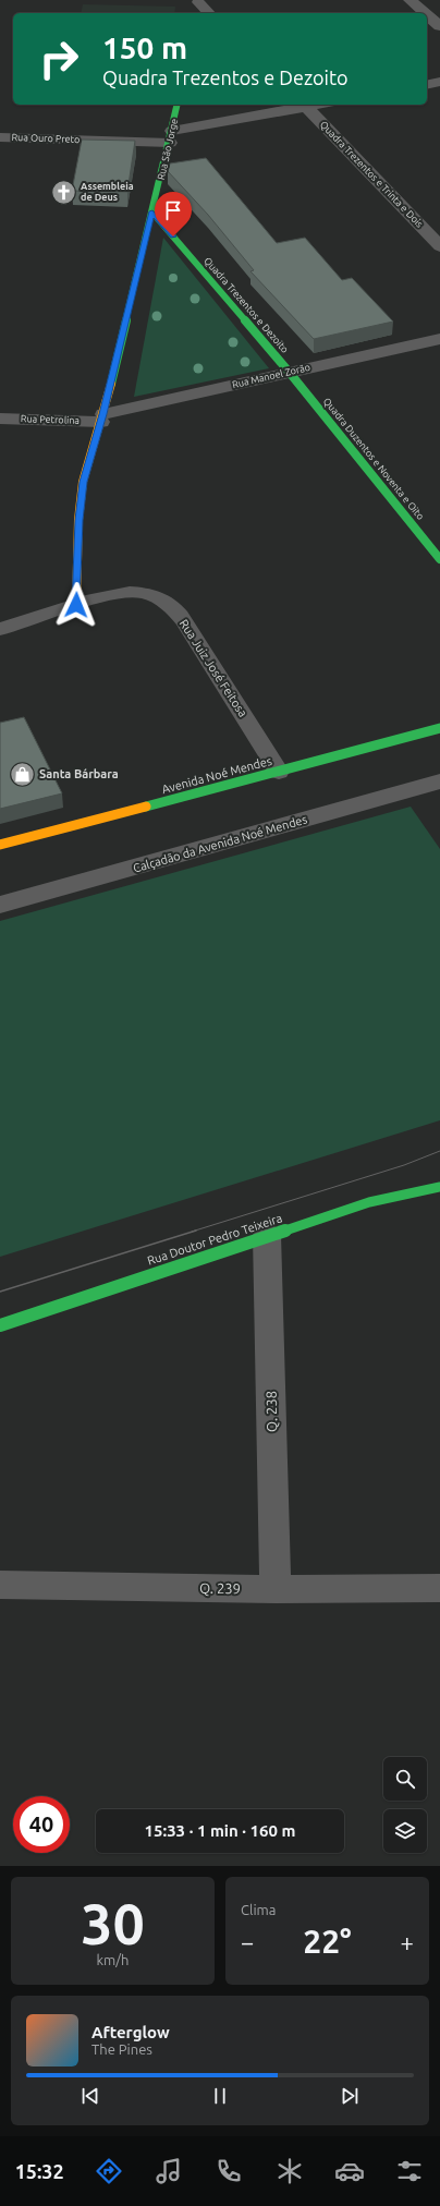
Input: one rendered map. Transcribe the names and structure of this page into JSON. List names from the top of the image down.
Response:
{
  "streets": {
    "street": [
      "Rua Ouro Preto",
      "Rua São Jorge",
      "Quadra Trezentos e Trinta e Dois",
      "Quadra Trezentos e Dezoito",
      "Rua Manoel Zorão",
      "Rua Petrolina",
      "Quadra Duzentos e Noventa e Oito",
      "Rua Juiz José Feitosa",
      "Avenida Noé Mendes",
      "Calçadão da Avenida Noé Mendes",
      "Rua Doutor Pedro Teixeira",
      "Q. 238",
      "Q. 239"
    ]
  },
  "crossings": [
    ["Rua Ouro Preto", "Rua São Jorge"],
    ["Rua Ouro Preto", "Quadra Trezentos e Trinta e Dois"],
    ["Rua São Jorge", "Quadra Trezentos e Dezoito"],
    ["Rua São Jorge", "Rua Manoel Zorão"],
    ["Rua São Jorge", "Rua Petrolina"],
    ["Rua São Jorge", "Rua Juiz José Feitosa"],
    ["Quadra Trezentos e Dezoito", "Rua Manoel Zorão"],
    ["Quadra Trezentos e Dezoito", "Quadra Duzentos e Noventa e Oito"],
    ["Rua Manoel Zorão", "Rua Petrolina"],
    ["Rua Manoel Zorão", "Quadra Duzentos e Noventa e Oito"],
    ["Rua Juiz José Feitosa", "Avenida Noé Mendes"],
    ["Rua Doutor Pedro Teixeira", "Q. 238"],
    ["Q. 238", "Q. 239"]
  ],
  "places": {
    "church": ["Assembleia de Deus"],
    "shop": ["Santa Bárbara"]
  },
  "page": {
    "turn": ["150 m", "Quadra Trezentos e Dezoito"],
    "limit": "40",
    "trip": "15:33 · 1 min · 160 m",
    "tile": [
      ["30", "km/h"],
      "Clima"
    ],
    "heat": ["−", "22°", "+"],
    "song": ["Afterglow", "The Pines"],
    "tabs": "15:32"
  }
}
